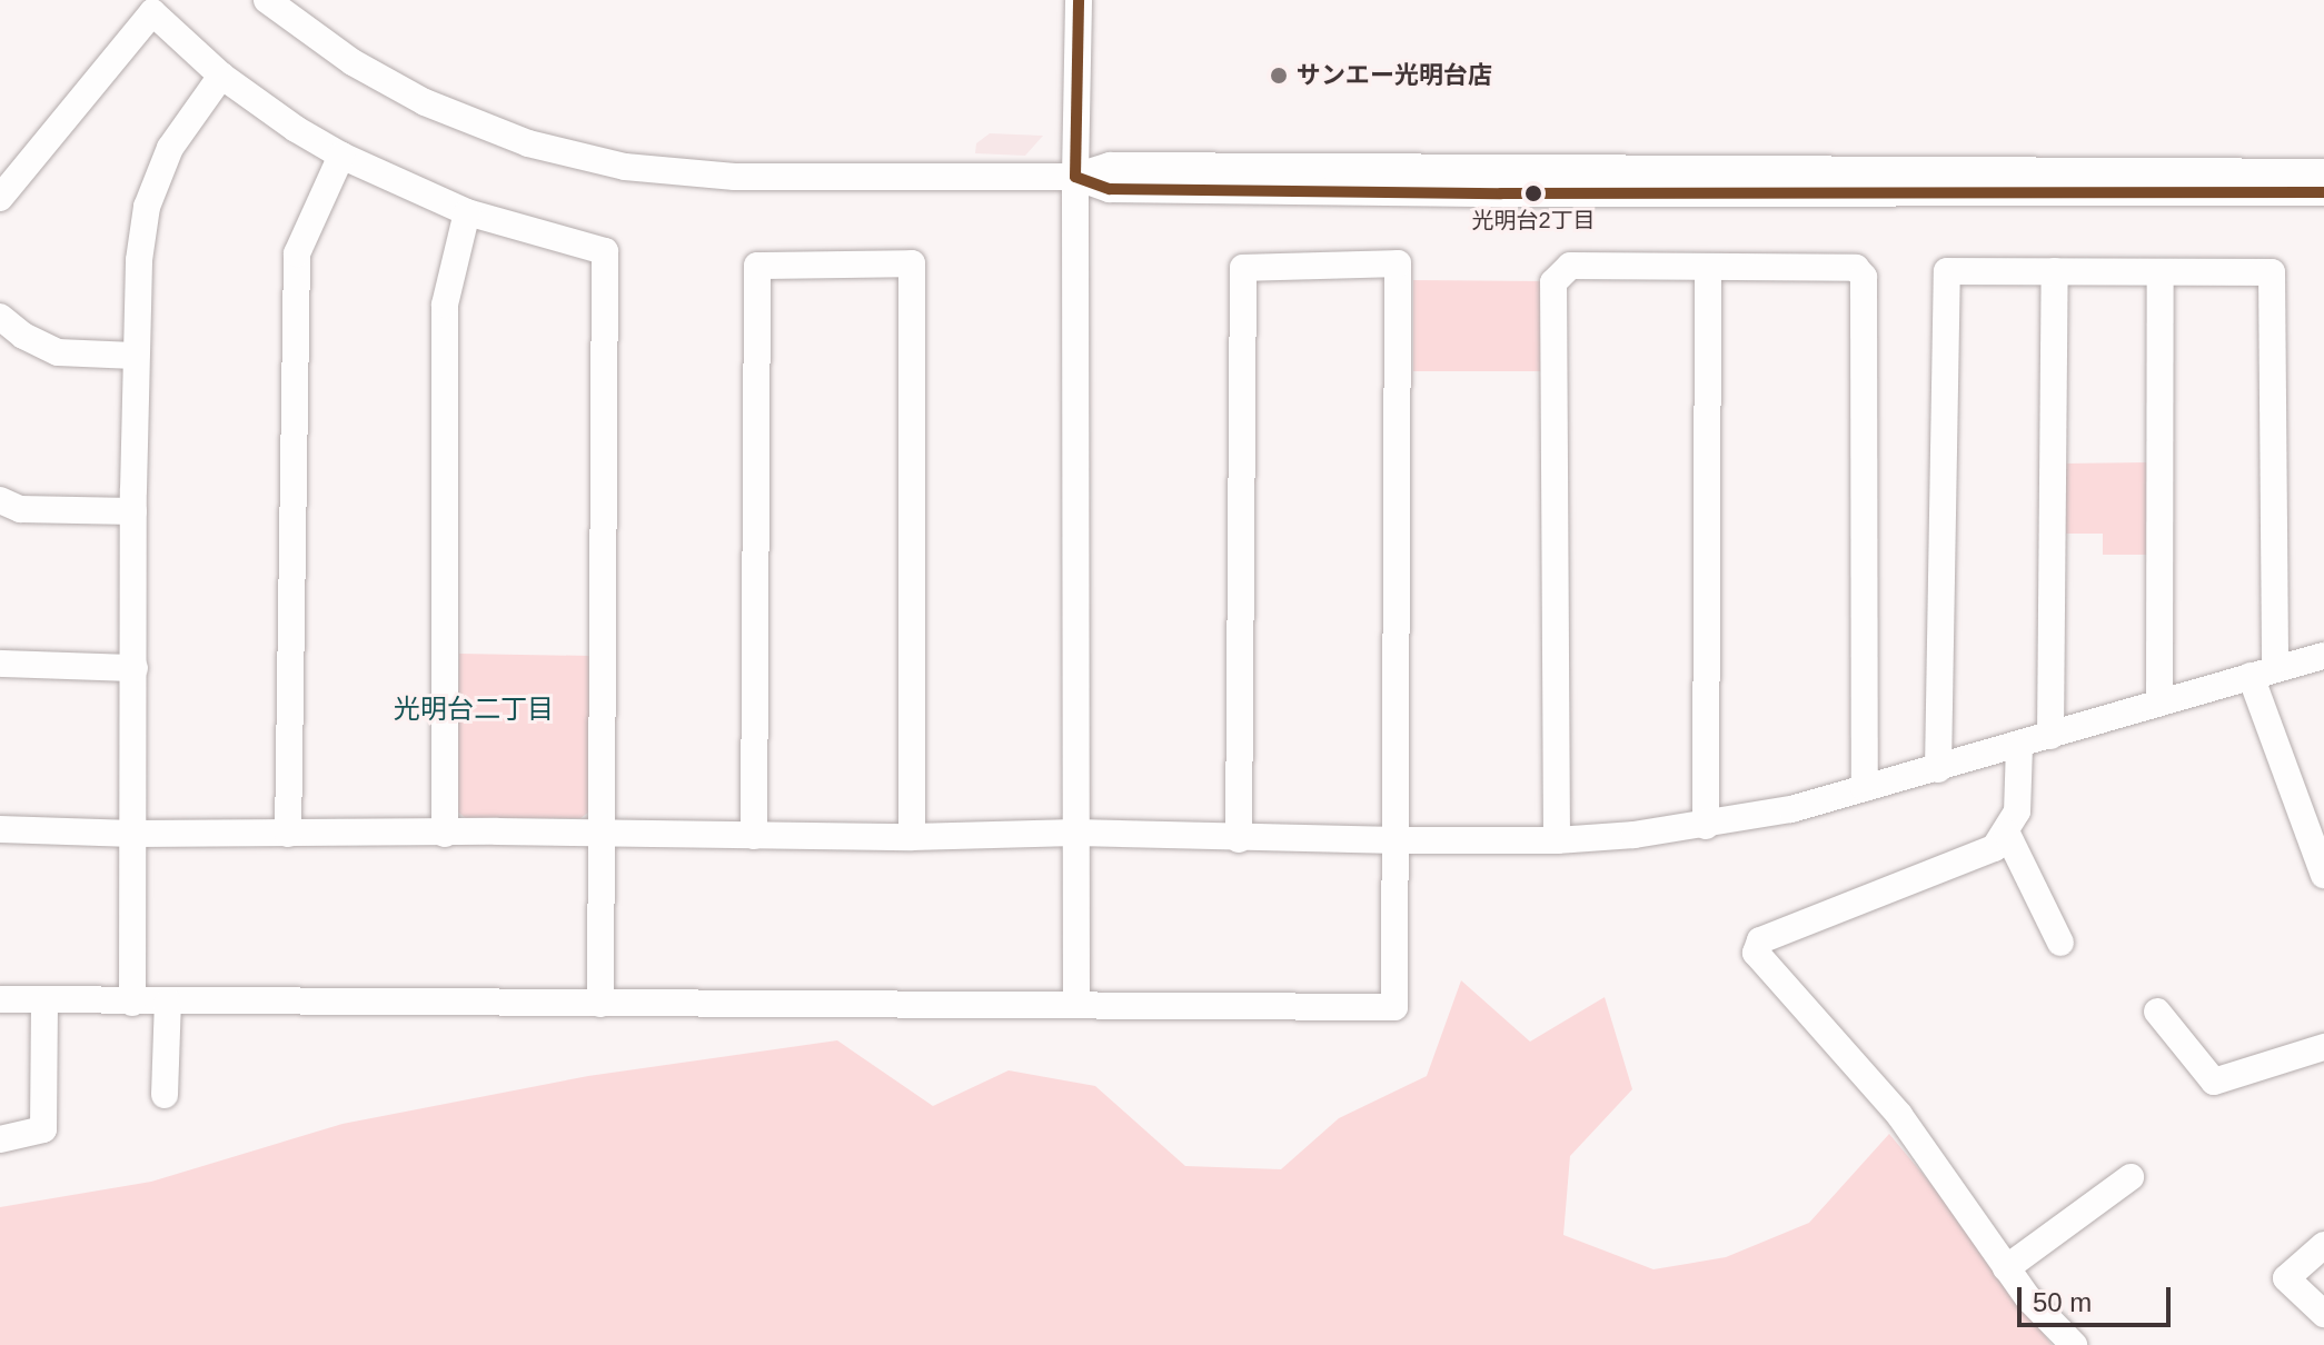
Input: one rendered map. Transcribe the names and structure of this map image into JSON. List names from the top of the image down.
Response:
{
  "districts": ["光明台二丁目"],
  "places": ["サンエー光明台店", "光明台2丁目"],
  "scale_bar": "50 m"
}
